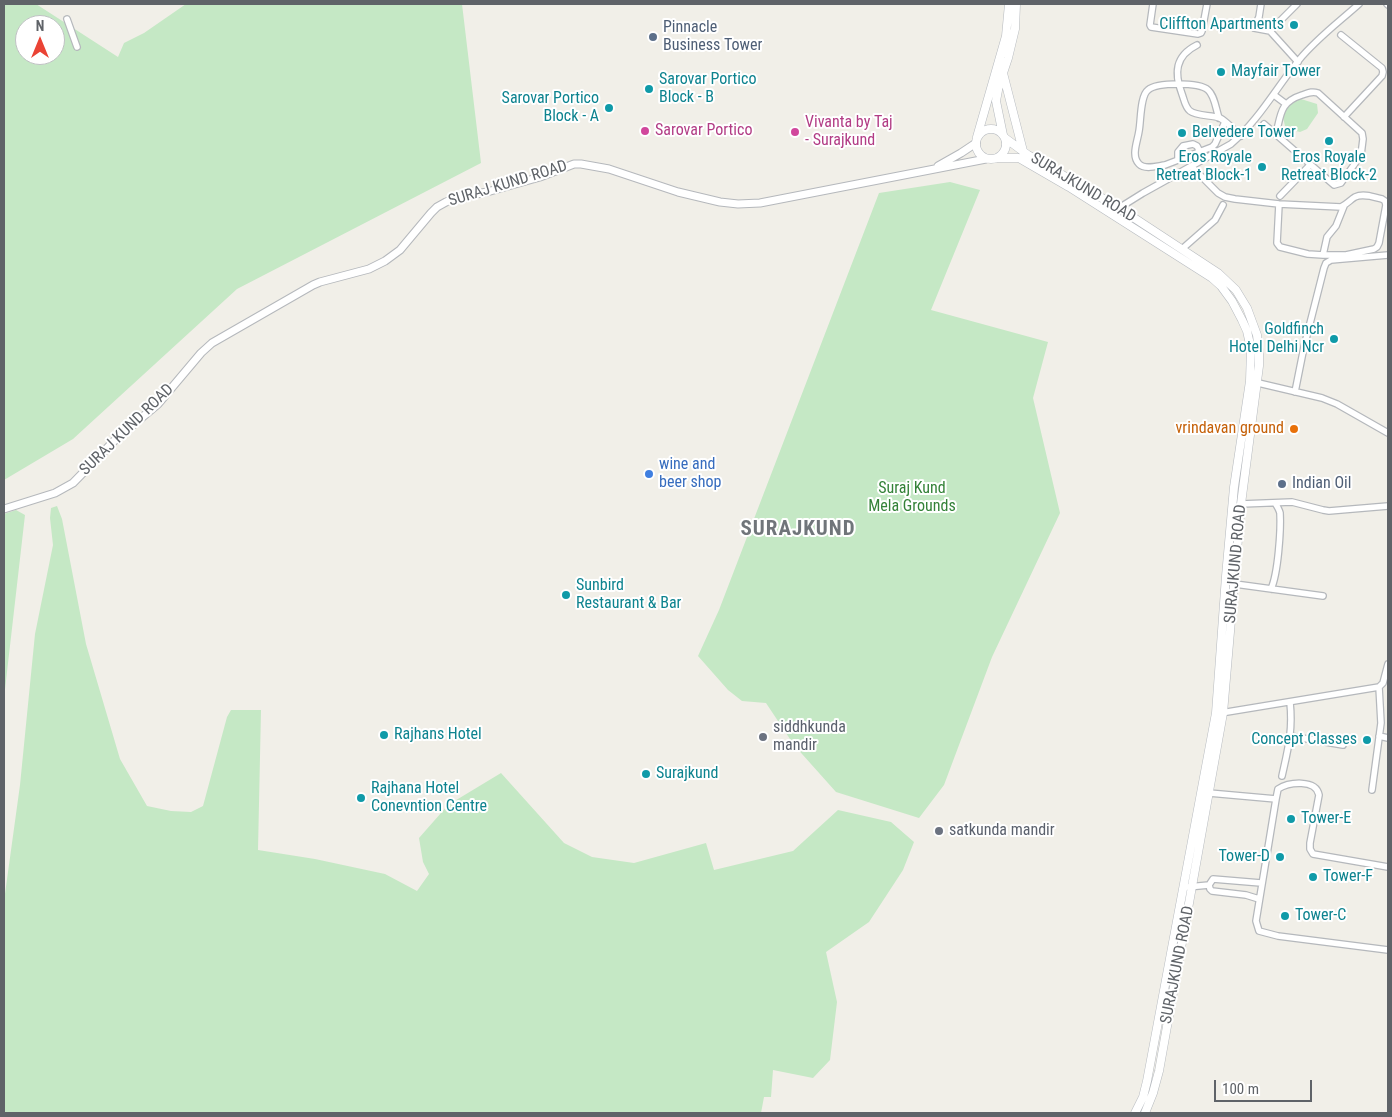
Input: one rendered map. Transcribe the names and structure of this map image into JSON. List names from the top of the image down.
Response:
{
  "streets": {
    "main road": ["SURAJKUND ROAD"],
    "street": ["SURAJ KUND ROAD"]
  },
  "crossings": [
    ["SURAJ KUND ROAD", "SURAJKUND ROAD"]
  ],
  "districts": ["SURAJKUND"],
  "parks": ["Suraj Kund Mela Grounds"],
  "places": [
    "Cliffton Apartments",
    "Pinnacle Business Tower",
    "Mayfair Tower",
    "Sarovar Portico Block - B",
    "Sarovar Portico Block - A",
    "Sarovar Portico",
    "Vivanta by Taj - Surajkund",
    "Belvedere Tower",
    "Eros Royale Retreat Block-2",
    "Eros Royale Retreat Block-1",
    "Goldfinch Hotel Delhi Ncr",
    "vrindavan ground",
    "wine and beer shop",
    "Indian Oil",
    "Sunbird Restaurant & Bar",
    "Rajhans Hotel",
    "siddhkunda mandir",
    "Concept Classes",
    "Surajkund",
    "Rajhana Hotel Conevntion Centre",
    "Tower-E",
    "satkunda mandir",
    "Tower-D",
    "Tower-F",
    "Tower-C"
  ],
  "scale_bar": "100 m",
  "north": "top"
}
